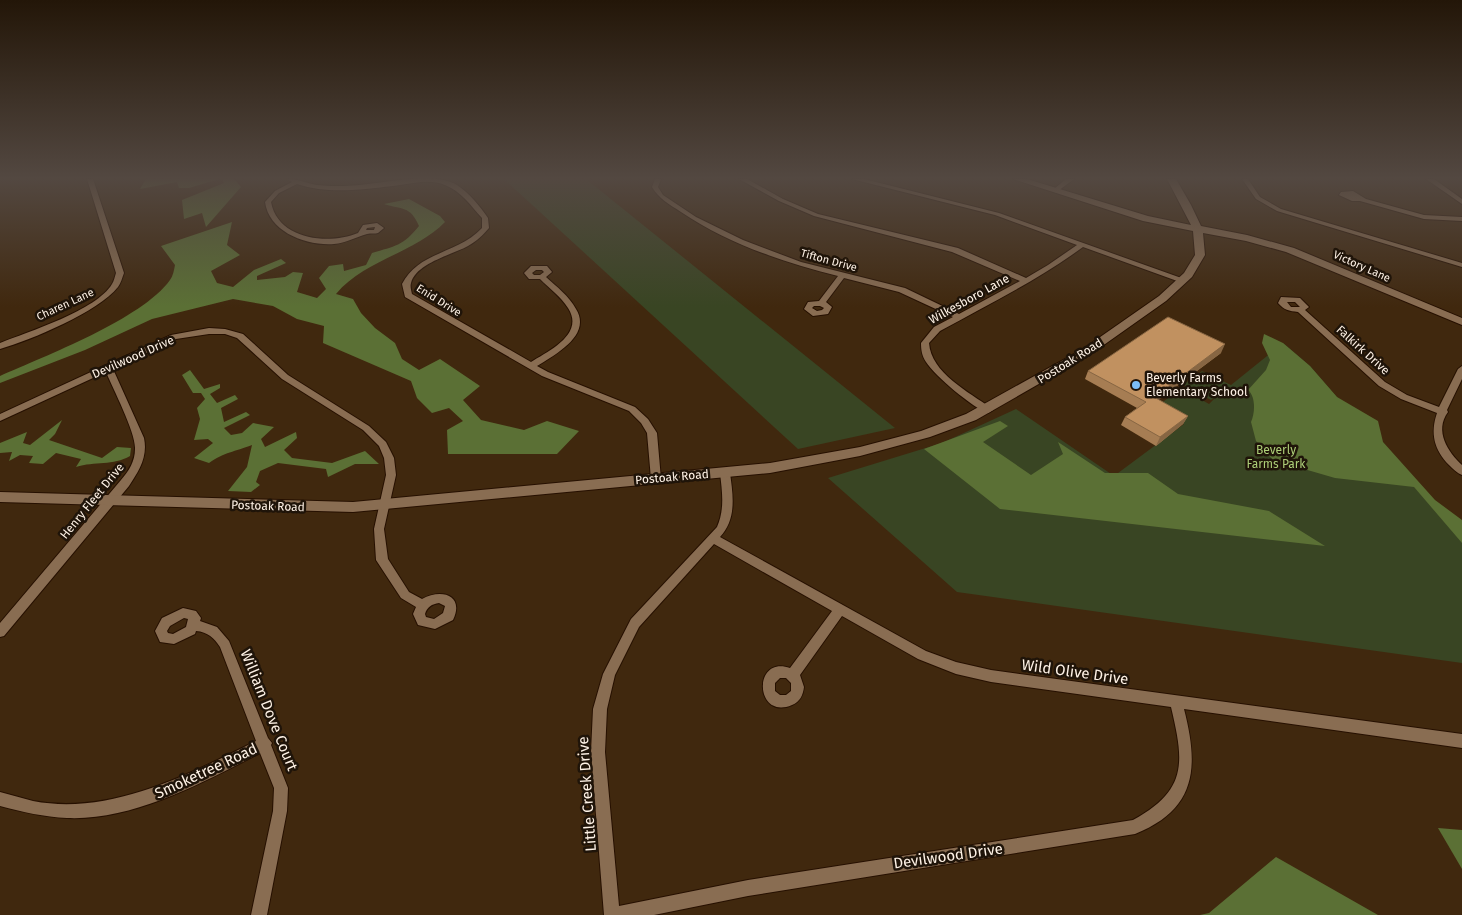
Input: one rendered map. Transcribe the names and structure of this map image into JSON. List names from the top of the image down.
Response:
{
  "streets": {
    "street": [
      "Tifton Drive",
      "Victory Lane",
      "Wilkesboro Lane",
      "Enid Drive",
      "Charen Lane",
      "Falkirk Drive",
      "Devilwood Drive",
      "Postoak Road",
      "Henry Fleet Drive",
      "Wild Olive Drive",
      "William Dove Court",
      "Smoketree Road",
      "Little Creek Drive"
    ]
  },
  "crossings": [
    ["Tifton Drive", "Wilkesboro Lane"],
    ["Victory Lane", "Postoak Road"],
    ["Wilkesboro Lane", "Postoak Road"],
    ["Enid Drive", "Postoak Road"],
    ["Devilwood Drive", "Postoak Road"],
    ["Devilwood Drive", "Henry Fleet Drive"],
    ["Devilwood Drive", "Wild Olive Drive"],
    ["Devilwood Drive", "Little Creek Drive"],
    ["Postoak Road", "Henry Fleet Drive"],
    ["Postoak Road", "Little Creek Drive"],
    ["Wild Olive Drive", "Little Creek Drive"],
    ["William Dove Court", "Smoketree Road"]
  ],
  "parks": ["Beverly Farms Park"],
  "places": ["Beverly Farms Elementary School"]
}
